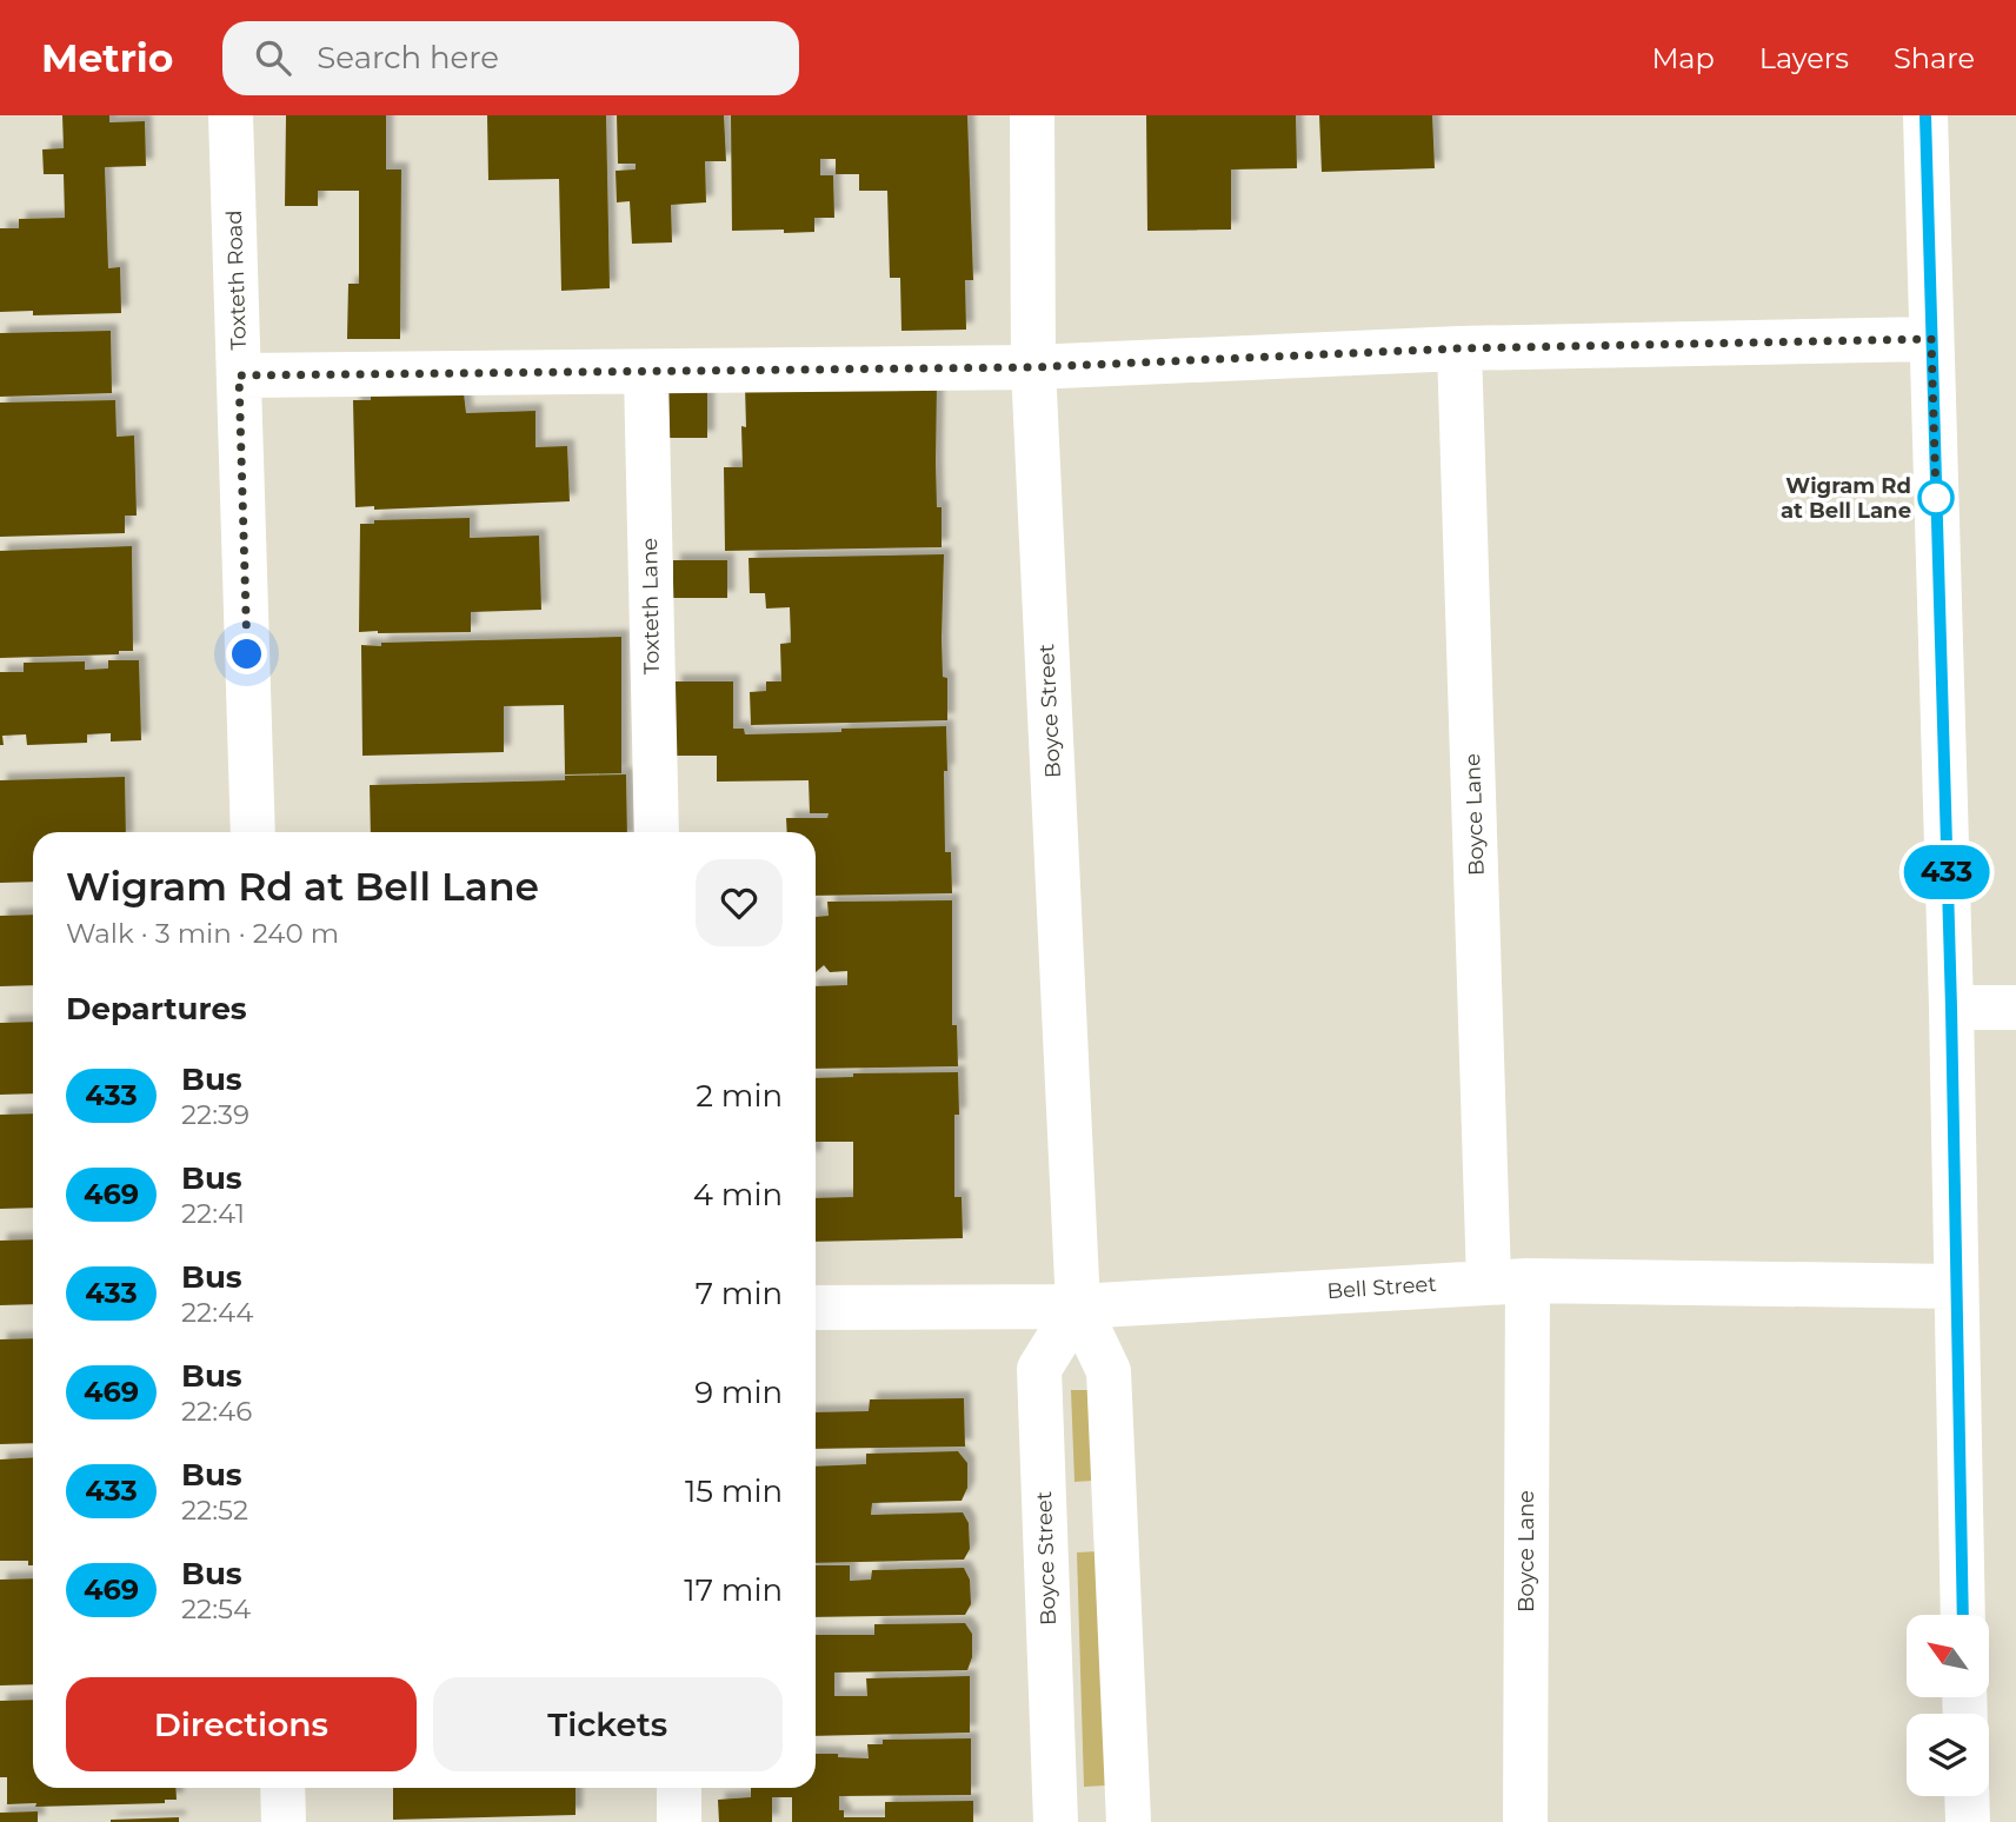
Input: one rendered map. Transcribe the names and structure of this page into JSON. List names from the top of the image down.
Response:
{
  "streets": {
    "street": [
      "Toxteth Road",
      "Toxteth Lane",
      "Boyce Street",
      "Boyce Lane",
      "Bell Street"
    ]
  },
  "crossings": [
    ["Boyce Street", "Bell Street"],
    ["Boyce Lane", "Bell Street"]
  ],
  "places": ["Wigram Rd at Bell Lane"],
  "lines": ["bus line 433"],
  "north": "top left",
  "page": {
    "header": "Metrio",
    "search": "Search here",
    "nav": ["Map", "Layers", "Share"],
    "on_map": "433",
    "heading": [
      ["Wigram Rd at Bell Lane", "Walk · 3 min · 240 m"],
      "Departures"
    ],
    "list": [
      {
        "mark": "433",
        "name": "Bus",
        "note": "22:39",
        "value": "2 min"
      },
      {
        "mark": "469",
        "name": "Bus",
        "note": "22:41",
        "value": "4 min"
      },
      {
        "mark": "433",
        "name": "Bus",
        "note": "22:44",
        "value": "7 min"
      },
      {
        "mark": "469",
        "name": "Bus",
        "note": "22:46",
        "value": "9 min"
      },
      {
        "mark": "433",
        "name": "Bus",
        "note": "22:52",
        "value": "15 min"
      },
      {
        "mark": "469",
        "name": "Bus",
        "note": "22:54",
        "value": "17 min"
      }
    ],
    "buttons": ["Directions", "Tickets"]
  }
}
